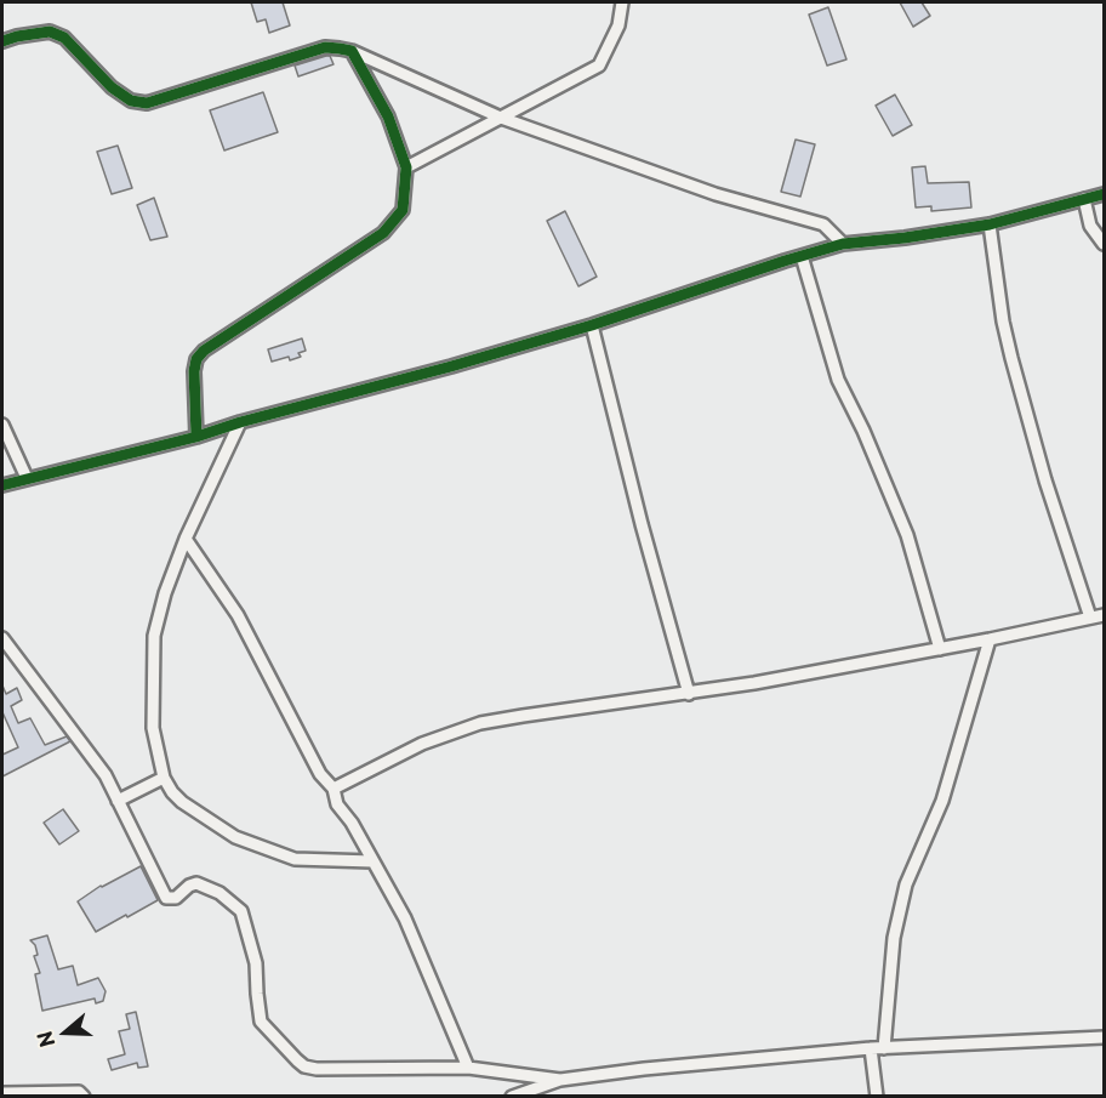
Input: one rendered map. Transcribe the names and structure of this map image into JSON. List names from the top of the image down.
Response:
{
  "north": "left"
}
